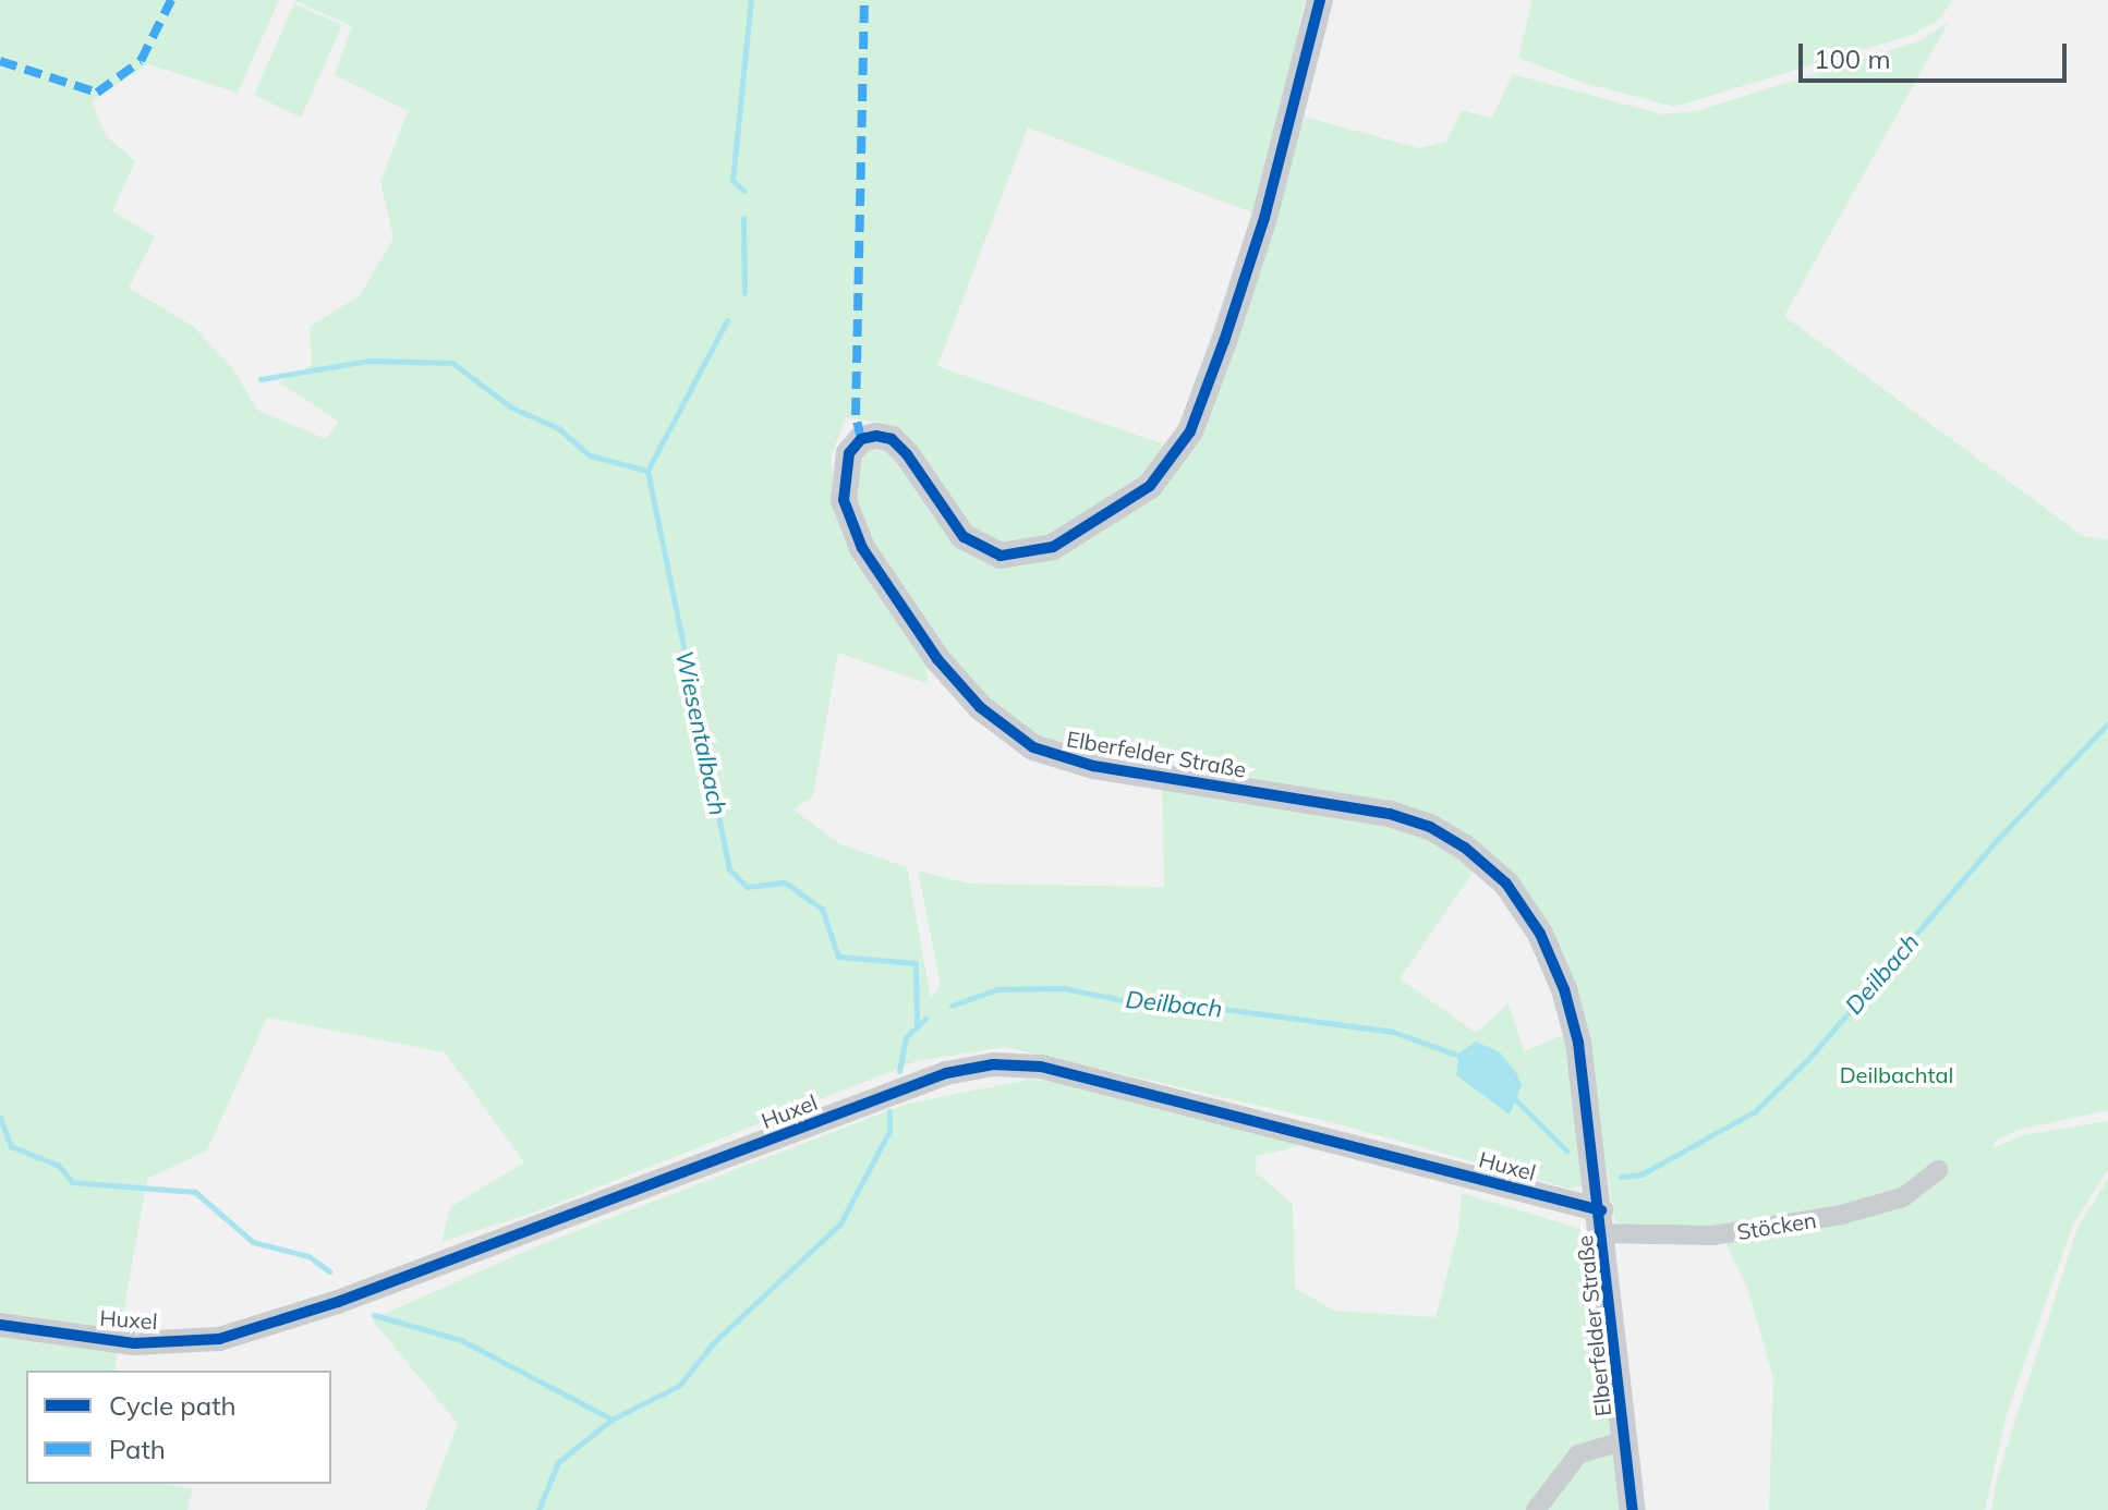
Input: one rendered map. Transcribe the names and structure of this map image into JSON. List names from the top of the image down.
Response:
{
  "streets": {
    "main road": ["Elberfelder Straße"],
    "street": ["Huxel", "Stöcken"]
  },
  "crossings": [
    ["Elberfelder Straße", "Huxel"],
    ["Elberfelder Straße", "Stöcken"],
    ["Huxel", "Stöcken"]
  ],
  "water": ["Wiesentalbach", "Deilbach"],
  "parks": ["Deilbachtal"],
  "legend": ["Cycle path", "Path"],
  "scale_bar": "100 m"
}
